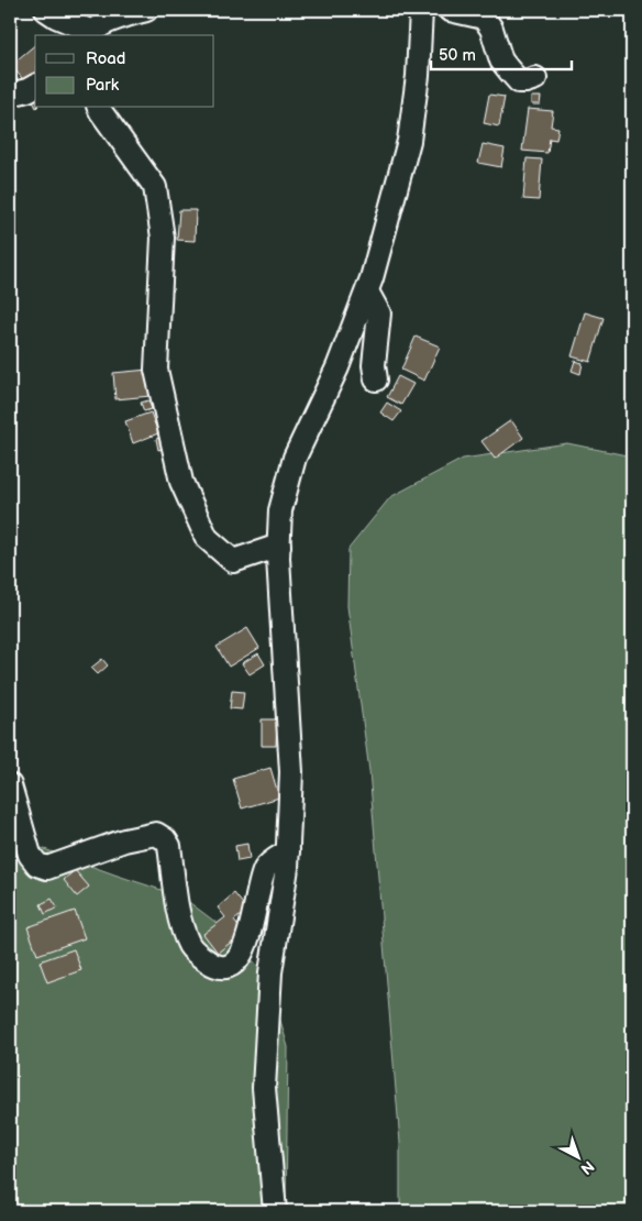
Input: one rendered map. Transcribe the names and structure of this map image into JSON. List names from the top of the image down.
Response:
{
  "legend": ["Road", "Park"],
  "scale_bar": "50 m",
  "north": "bottom right"
}
